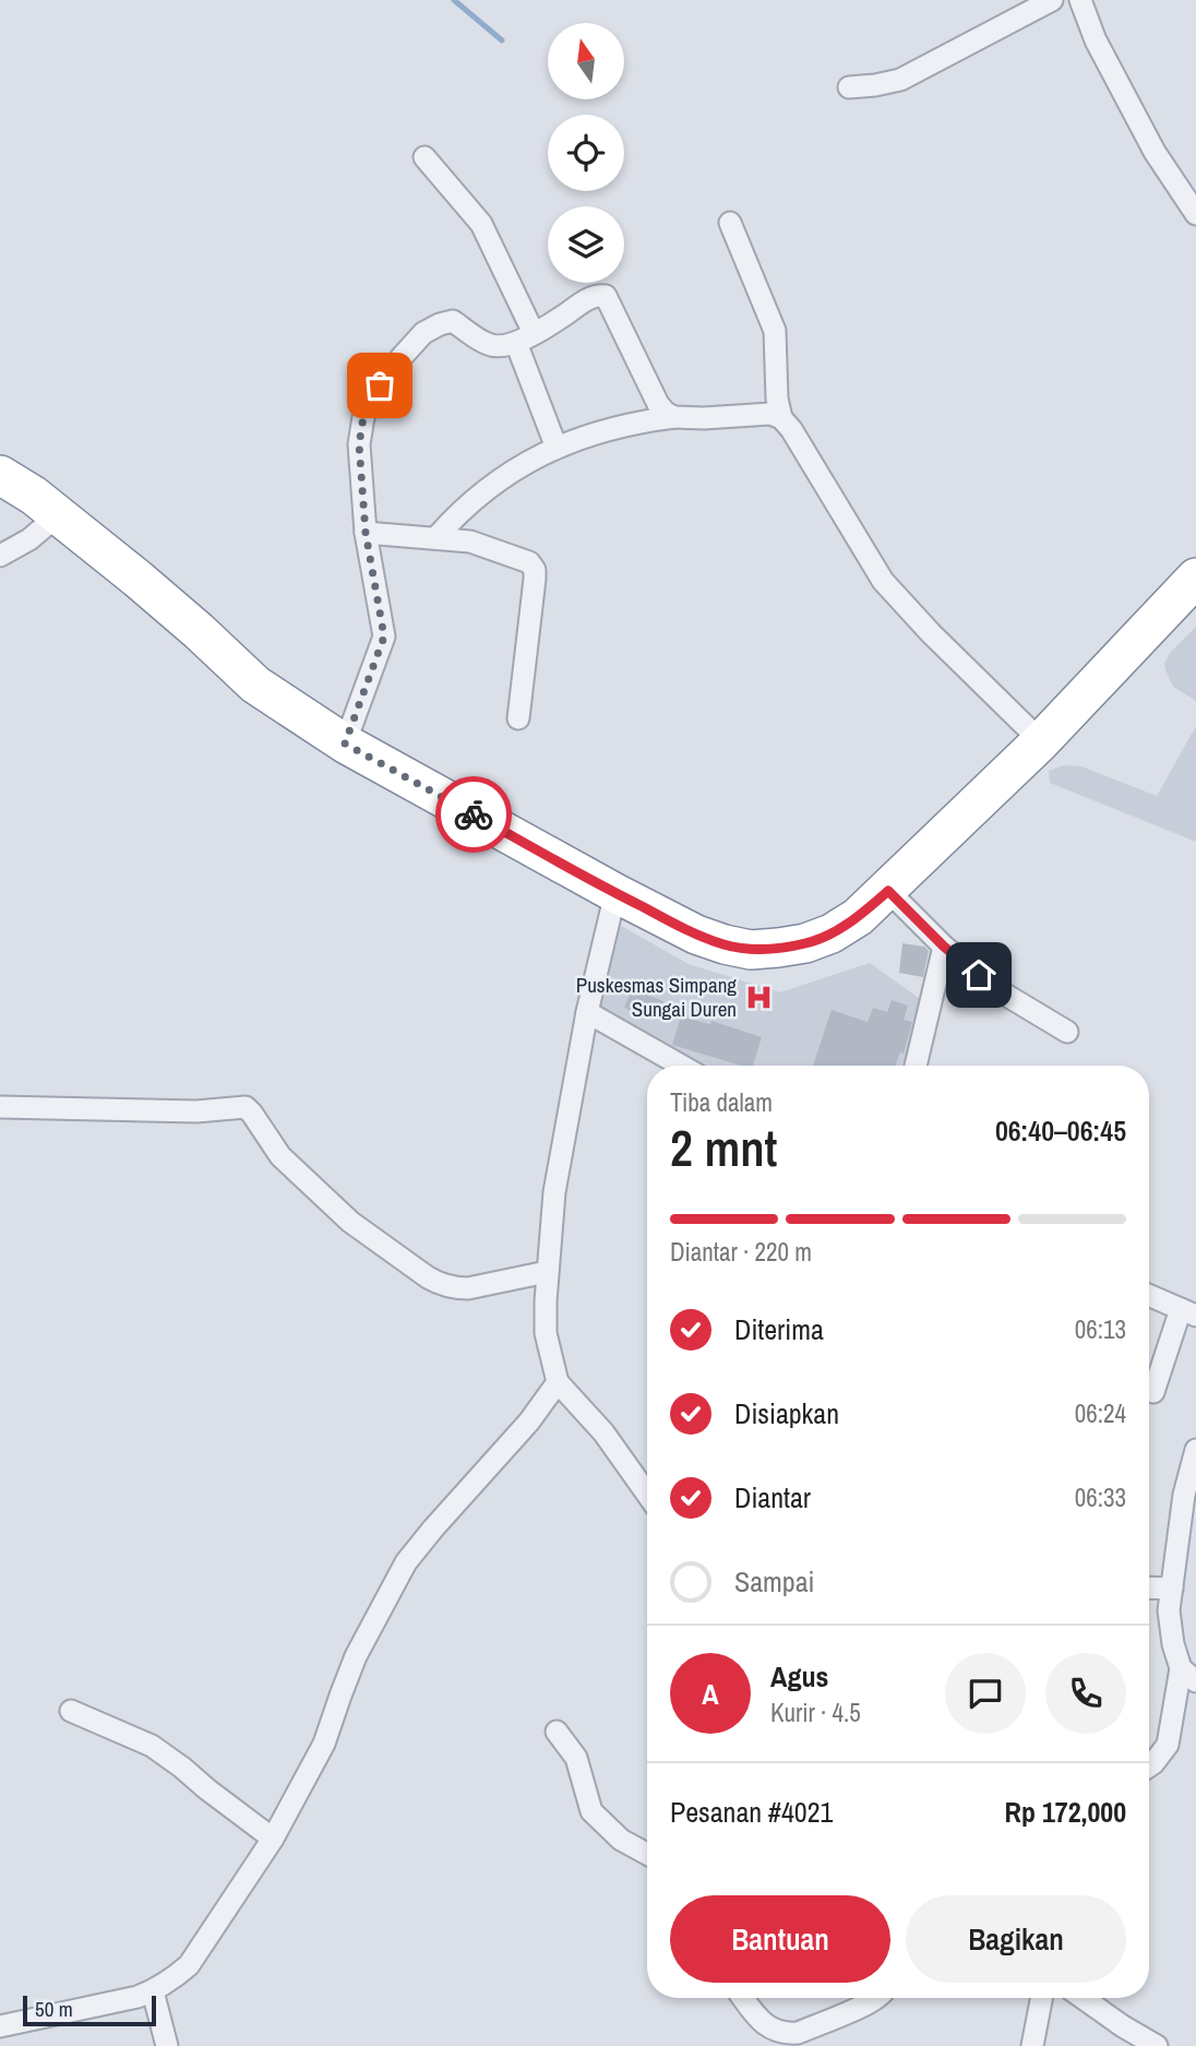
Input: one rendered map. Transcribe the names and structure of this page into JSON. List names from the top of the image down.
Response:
{
  "places": {
    "hospital": ["Puskesmas Simpang Sungai Duren"]
  },
  "scale_bar": "50 m",
  "north": "top",
  "page": {
    "heading": ["2 mnt", "Tiba dalam", "06:40–06:45"],
    "panel": [
      "Agus",
      "Kurir · 4.5",
      "Pesanan #4021",
      "Rp 172,000"
    ],
    "bar": "Diantar · 220 m",
    "list": [
      ["Diterima", "06:13"],
      ["Disiapkan", "06:24"],
      ["Diantar", "06:33"],
      "Sampai"
    ],
    "round": "A",
    "buttons": ["Bantuan", "Bagikan"],
    "scale": "50 m"
  }
}
